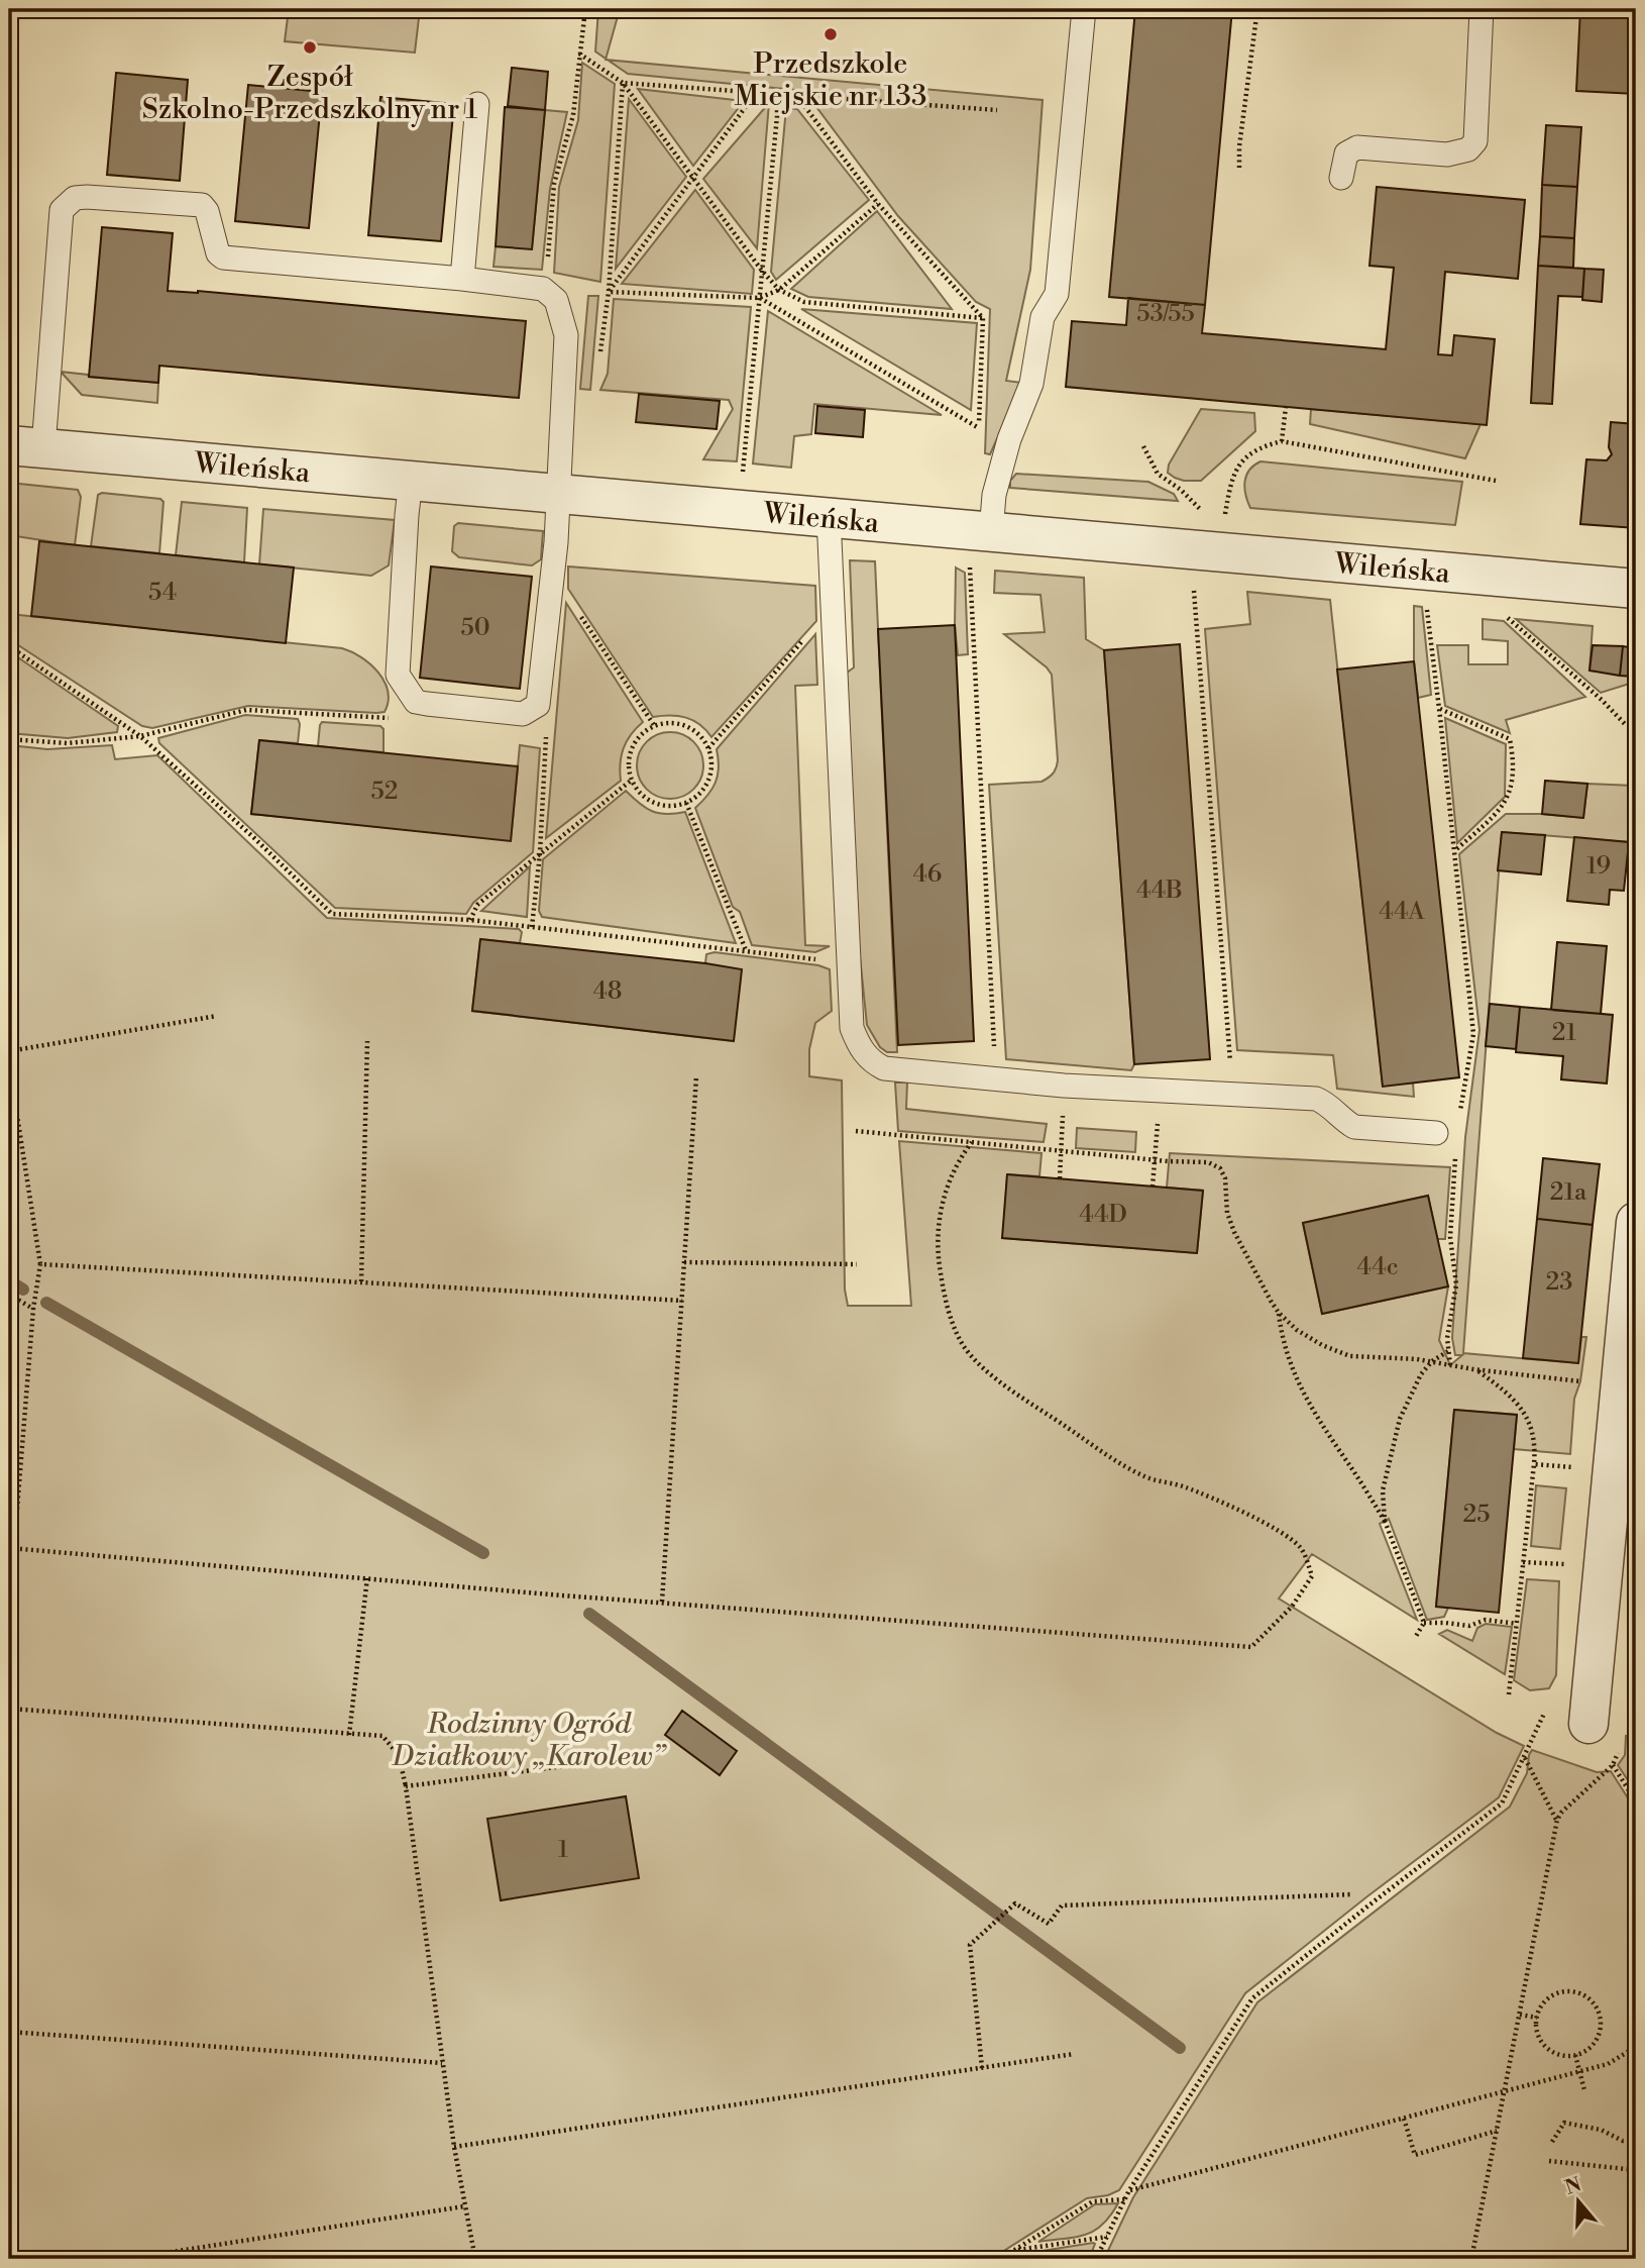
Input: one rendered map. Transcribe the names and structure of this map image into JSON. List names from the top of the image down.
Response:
{
  "streets": {
    "street": ["Wileńska"]
  },
  "parks": ["Rodzinny Ogród Działkowy „Karolew”"],
  "places": ["Przedszkole Miejskie nr 133", "Zespół Szkolno-Przedszkolny nr 1"],
  "house_numbers": [
    "53/55",
    "54",
    "50",
    "52",
    "19",
    "46",
    "44B",
    "44A",
    "48",
    "21",
    "21a",
    "44D",
    "44c",
    "23",
    "25",
    "1"
  ],
  "north": "top"
}
